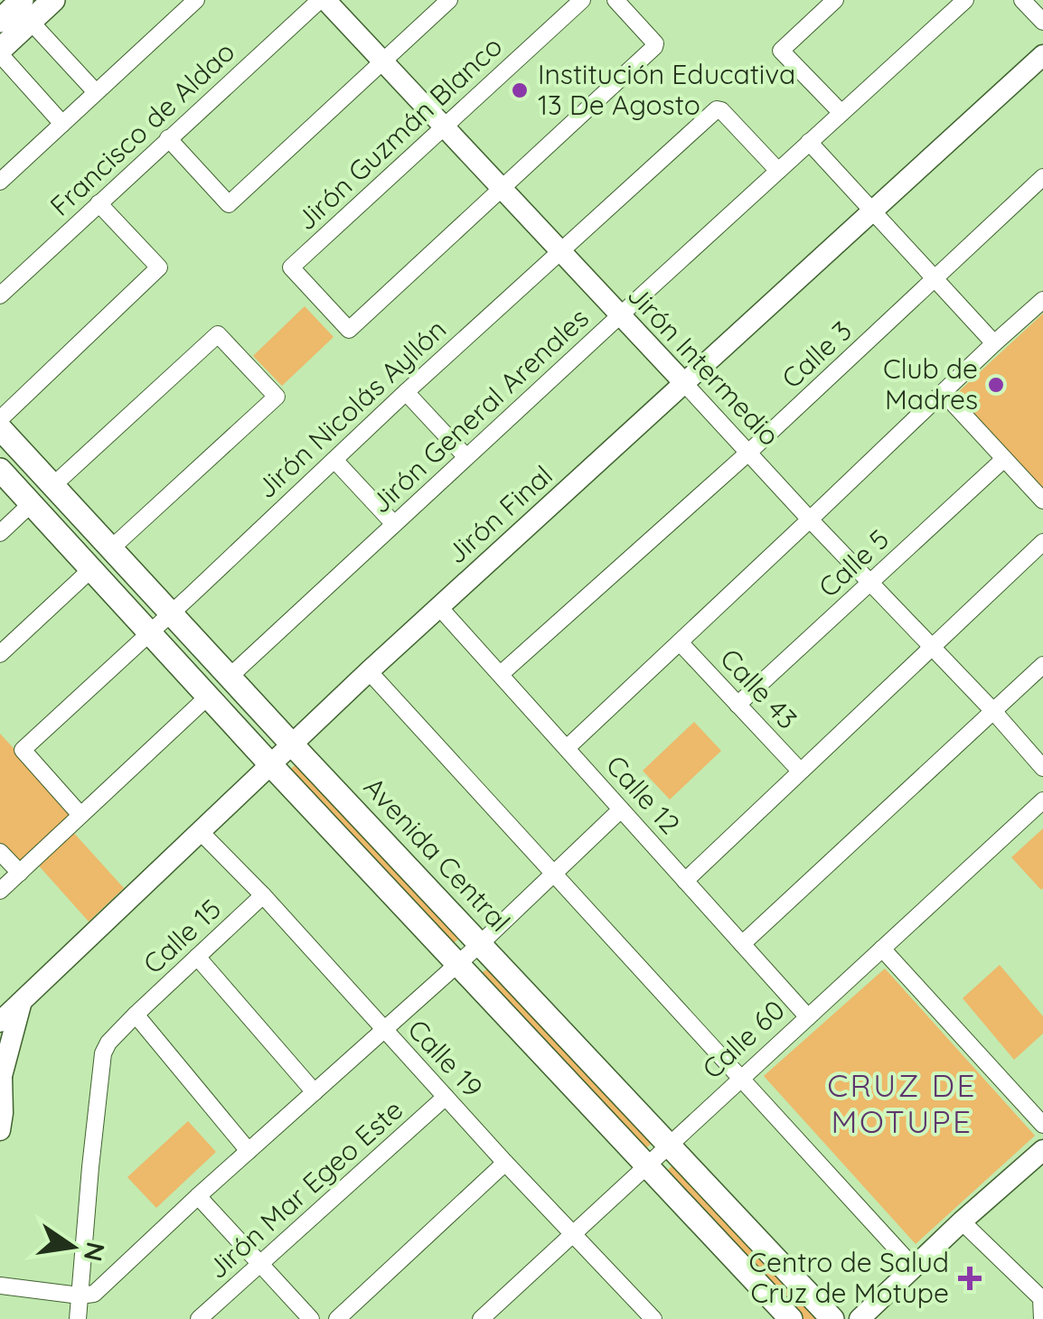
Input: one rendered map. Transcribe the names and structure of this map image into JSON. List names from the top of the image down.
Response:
{
  "streets": {
    "main road": ["Avenida Central"],
    "street": [
      "Francisco de Aldao",
      "Jirón Guzmán Blanco",
      "Calle 3",
      "Jirón Intermedio",
      "Jirón Nicolás Ayllón",
      "Jirón General Arenales",
      "Jirón Final",
      "Calle 5",
      "Calle 43",
      "Calle 12",
      "Calle 15",
      "Calle 60",
      "Calle 19",
      "Jirón Mar Egeo Este"
    ]
  },
  "crossings": [
    ["Francisco de Aldao", "Jirón Intermedio"],
    ["Jirón Guzmán Blanco", "Jirón Intermedio"],
    ["Calle 3", "Jirón Intermedio"],
    ["Calle 3", "Calle 12"],
    ["Jirón Intermedio", "Jirón Nicolás Ayllón"],
    ["Jirón Intermedio", "Jirón General Arenales"],
    ["Jirón Intermedio", "Jirón Final"],
    ["Jirón Intermedio", "Calle 5"],
    ["Jirón Nicolás Ayllón", "Jirón General Arenales"],
    ["Jirón Nicolás Ayllón", "Avenida Central"],
    ["Jirón General Arenales", "Avenida Central"],
    ["Jirón Final", "Calle 12"],
    ["Jirón Final", "Avenida Central"],
    ["Jirón Final", "Calle 19"],
    ["Calle 5", "Calle 43"],
    ["Calle 12", "Calle 60"],
    ["Avenida Central", "Calle 60"],
    ["Calle 15", "Calle 19"],
    ["Calle 60", "Calle 19"],
    ["Calle 19", "Jirón Mar Egeo Este"]
  ],
  "districts": ["CRUZ DE MOTUPE"],
  "places": {
    "other": ["Institución Educativa 13 De Agosto", "Club de Madres"],
    "health": ["Centro de Salud Cruz de Motupe"]
  },
  "north": "right"
}
